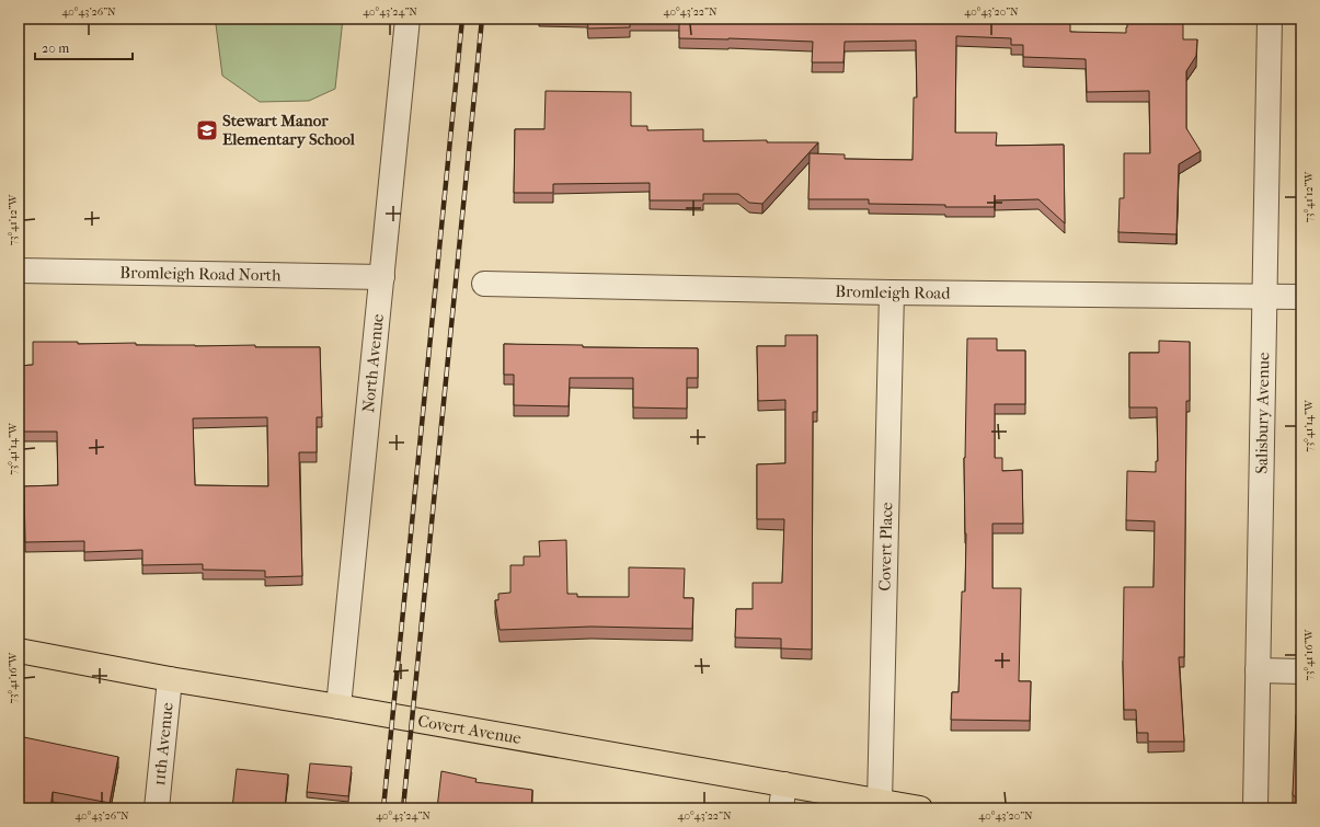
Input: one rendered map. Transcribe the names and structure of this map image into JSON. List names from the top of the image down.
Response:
{
  "streets": {
    "main road": ["Covert Avenue"],
    "street": [
      "Bromleigh Road North",
      "Bromleigh Road",
      "North Avenue",
      "Salisbury Avenue",
      "Covert Place",
      "11th Avenue"
    ]
  },
  "crossings": [
    ["Bromleigh Road North", "North Avenue"],
    ["Bromleigh Road", "Salisbury Avenue"],
    ["Bromleigh Road", "Covert Place"],
    ["North Avenue", "Covert Avenue"],
    ["Covert Place", "Covert Avenue"],
    ["Covert Avenue", "11th Avenue"]
  ],
  "places": {
    "school or university": ["Stewart Manor Elementary School"]
  },
  "scale_bar": "20 m",
  "coordinates": [
    "40°43'26\"N",
    "40°43'24\"N",
    "40°43'22\"N",
    "40°43'20\"N",
    "73°41'12\"W",
    "73°41'14\"W",
    "73°41'16\"W"
  ]
}
